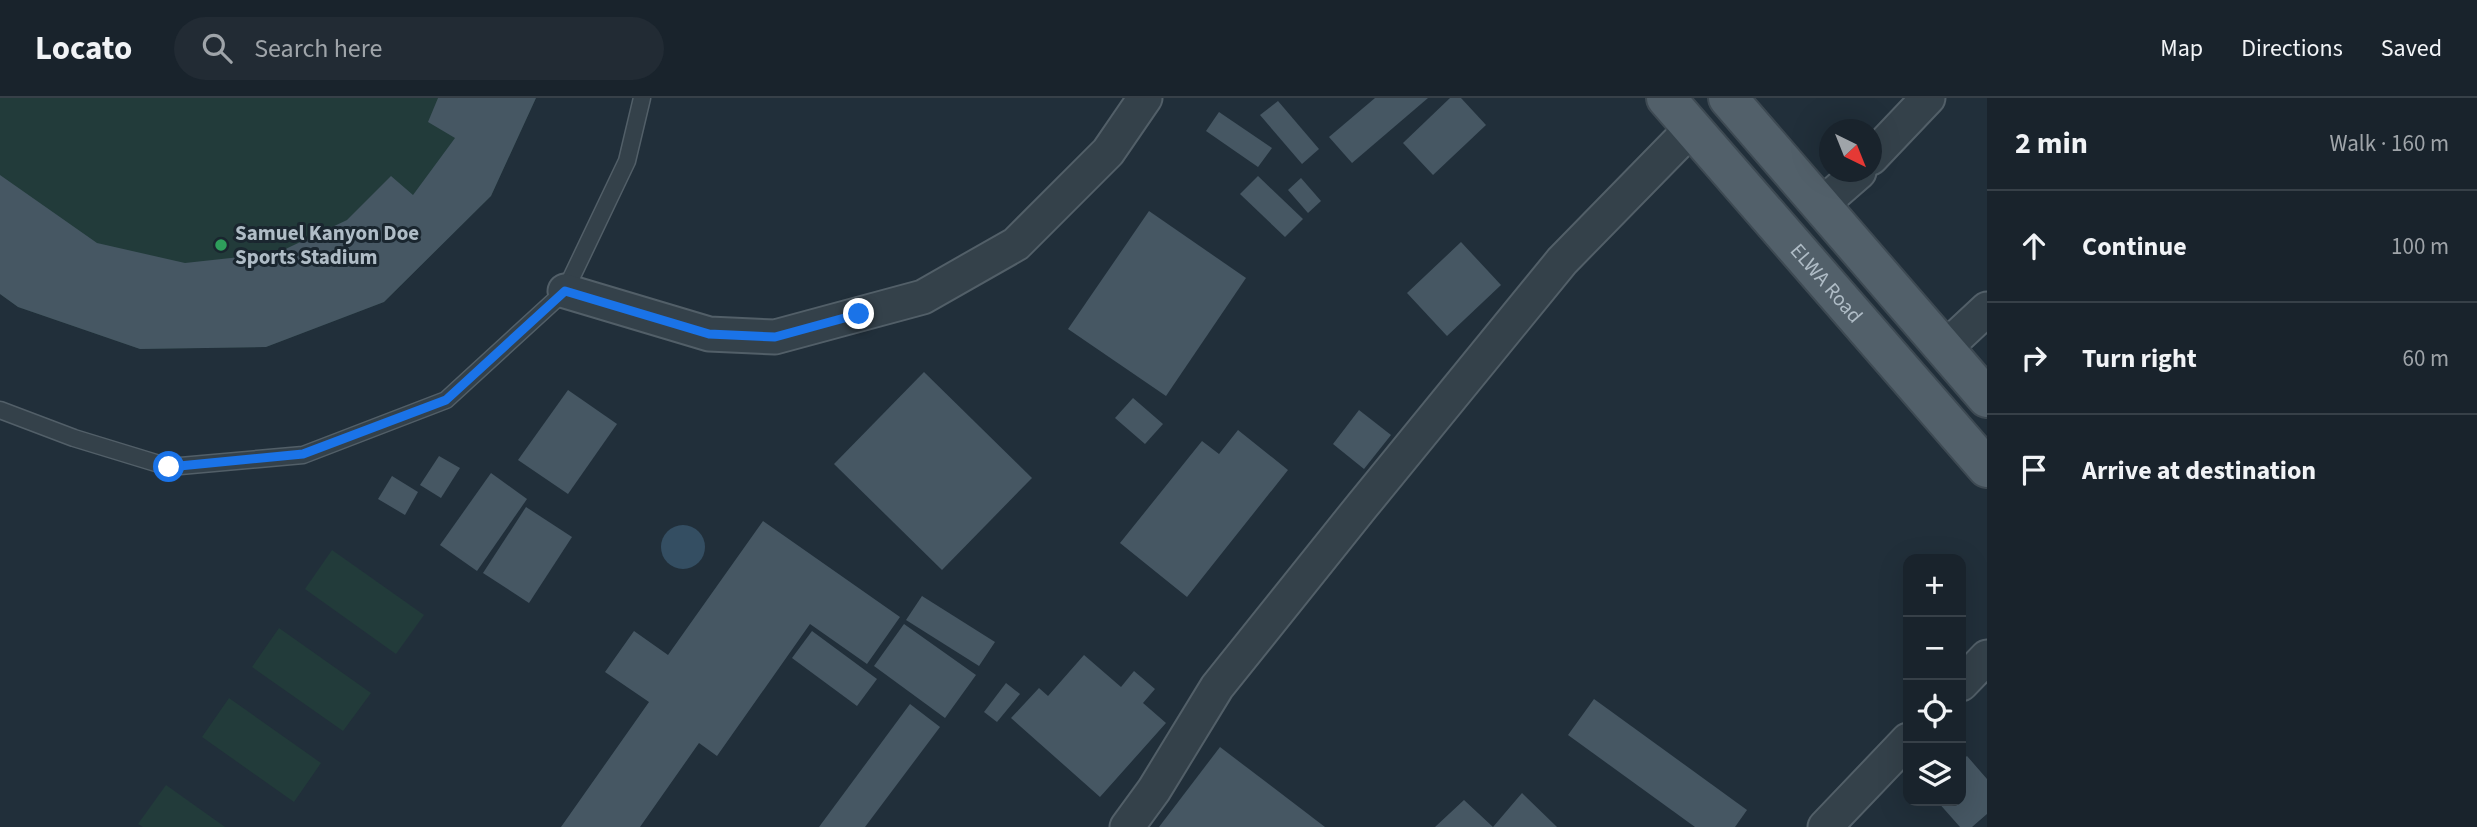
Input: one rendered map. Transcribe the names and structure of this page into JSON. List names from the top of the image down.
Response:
{
  "streets": {
    "main road": ["ELWA Road"]
  },
  "places": ["Samuel Kanyon Doe Sports Stadium"],
  "north": "bottom right",
  "page": {
    "header": "Locato",
    "search": "Search here",
    "nav": ["Map", "Directions", "Saved"],
    "heading": ["2 min", "Walk · 160 m"],
    "list": [
      ["Continue", "100 m"],
      ["Turn right", "60 m"],
      "Arrive at destination"
    ],
    "map_buttons": ["+", "−"]
  }
}
